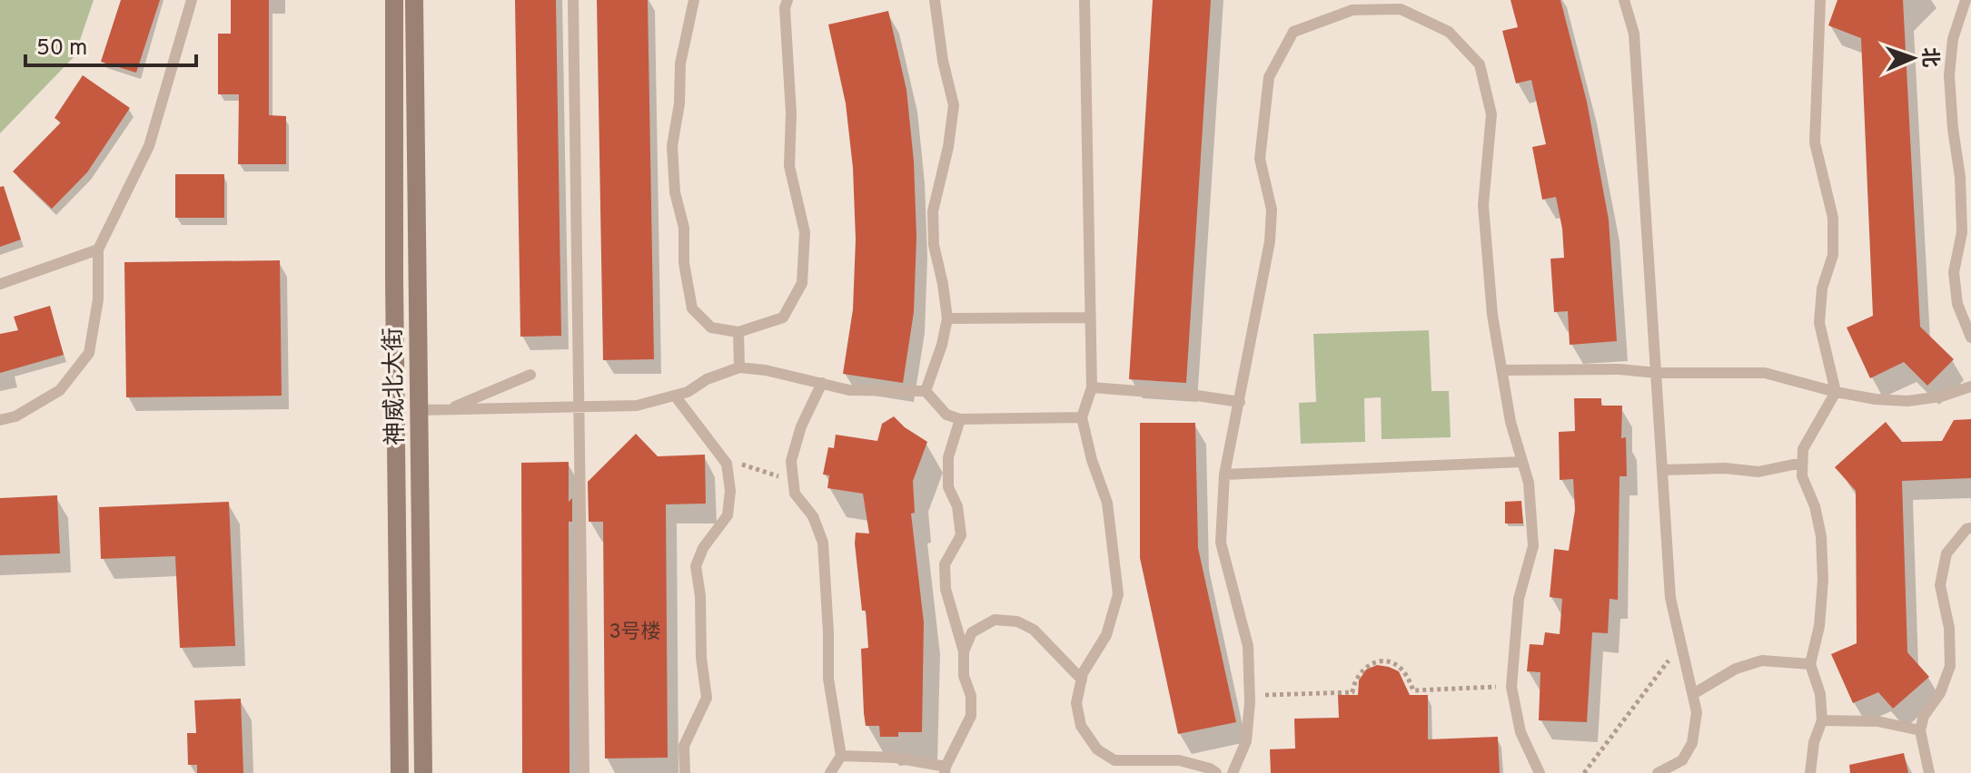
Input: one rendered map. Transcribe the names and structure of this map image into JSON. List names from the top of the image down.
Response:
{
  "streets": {
    "street": ["神威北大街"]
  },
  "house_numbers": ["3号楼"],
  "scale_bar": "50 m",
  "north": "right"
}
